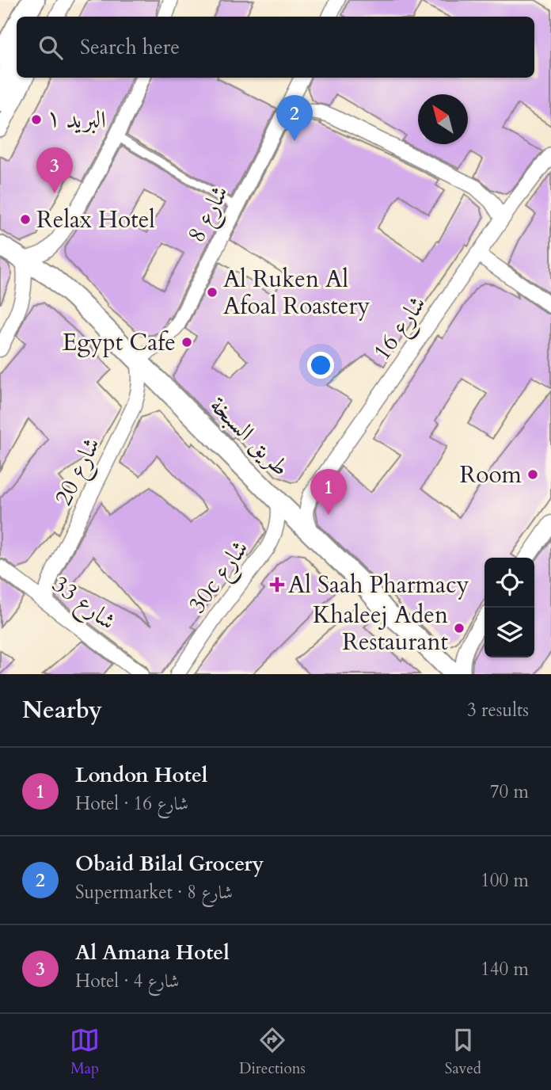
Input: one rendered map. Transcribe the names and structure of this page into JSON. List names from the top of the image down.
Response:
{
  "streets": {
    "street": [
      "شارع 8",
      "شارع 16",
      "طريق السبخة",
      "شارع 20",
      "30c شارع",
      "شارع 33"
    ]
  },
  "crossings": [
    ["شارع 8", "طريق السبخة"],
    ["شارع 8", "شارع 20"],
    ["شارع 16", "طريق السبخة"],
    ["طريق السبخة", "شارع 20"],
    ["طريق السبخة", "30c شارع"],
    ["شارع 20", "شارع 33"]
  ],
  "places": {
    "other": [
      "البريد ١",
      "Relax Hotel",
      "Al Ruken Al Afoal Roastery",
      "Egypt Cafe",
      "Room",
      "Khaleej Aden Restaurant"
    ],
    "health": ["Al Saah Pharmacy"]
  },
  "north": "top left",
  "page": {
    "search": "Search here",
    "pins": ["2", "3", "1"],
    "heading": ["Nearby", "3 results"],
    "list": [
      {
        "mark": "1",
        "name": "London Hotel",
        "note": "Hotel · شارع 16",
        "value": "70 m"
      },
      {
        "mark": "2",
        "name": "Obaid Bilal Grocery",
        "note": "Supermarket · شارع 8",
        "value": "100 m"
      },
      {
        "mark": "3",
        "name": "Al Amana Hotel",
        "note": "Hotel · شارع 4",
        "value": "140 m"
      }
    ],
    "nav": ["Map", "Directions", "Saved"]
  }
}
